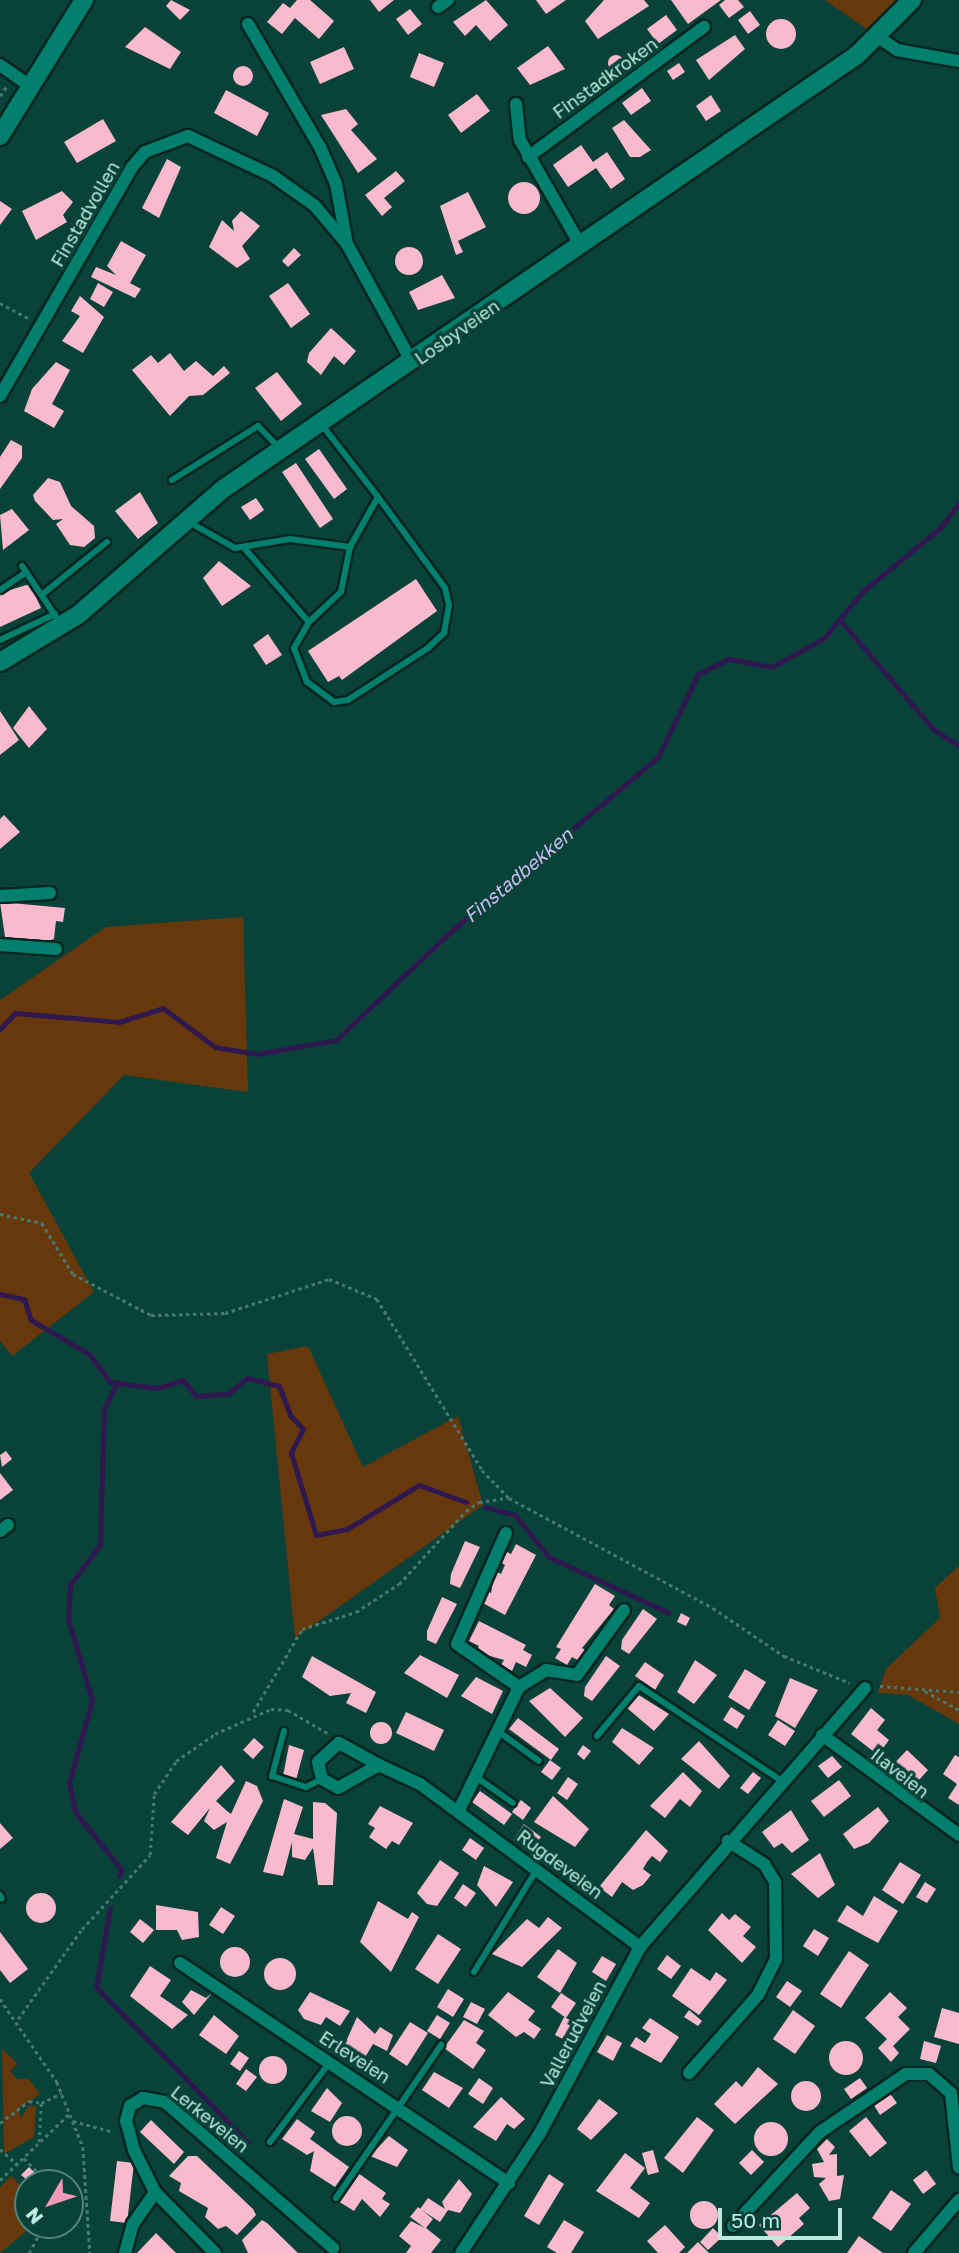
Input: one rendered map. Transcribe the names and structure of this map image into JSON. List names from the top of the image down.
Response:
{
  "streets": {
    "main road": ["Losbyveien"],
    "street": [
      "Finstadkroken",
      "Finstadvollen",
      "Ilaveien",
      "Rugdeveien",
      "Vallerudveien",
      "Erleveien",
      "Lerkeveien"
    ]
  },
  "crossings": [
    ["Finstadvollen", "Losbyveien"],
    ["Ilaveien", "Vallerudveien"],
    ["Rugdeveien", "Vallerudveien"],
    ["Vallerudveien", "Erleveien"]
  ],
  "water": ["Finstadbekken"],
  "scale_bar": "50 m",
  "north": "bottom left"
}
